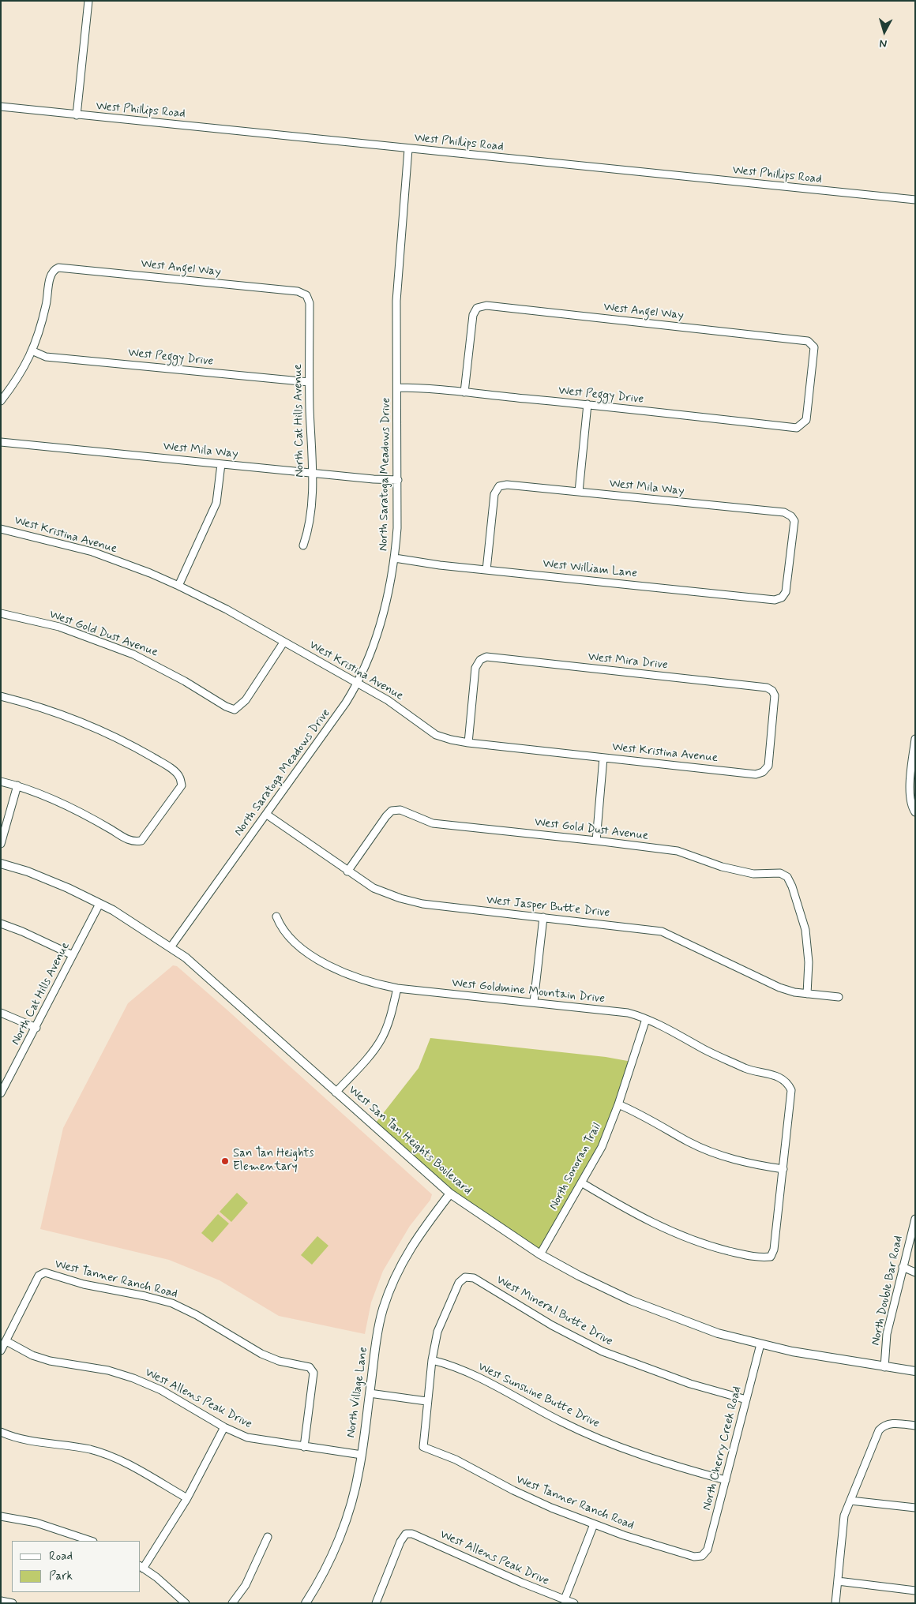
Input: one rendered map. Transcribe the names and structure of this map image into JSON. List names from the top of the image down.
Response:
{
  "streets": {
    "street": [
      "West Phillips Road",
      "West Angel Way",
      "West Peggy Drive",
      "North Cat Hills Avenue",
      "West Mila Way",
      "North Saratoga Meadows Drive",
      "West Kristina Avenue",
      "West William Lane",
      "West Gold Dust Avenue",
      "West Mira Drive",
      "West Jasper Butte Drive",
      "West Goldmine Mountain Drive",
      "West San Tan Heights Boulevard",
      "North Sonoran Trail",
      "West Tanner Ranch Road",
      "North Double Bar Road",
      "West Mineral Butte Drive",
      "North Village Lane",
      "West Sunshine Butte Drive",
      "West Allens Peak Drive",
      "North Cherry Creek Road"
    ]
  },
  "crossings": [
    ["West Phillips Road", "North Saratoga Meadows Drive"],
    ["West Angel Way", "West Peggy Drive"],
    ["West Angel Way", "North Cat Hills Avenue"],
    ["West Peggy Drive", "North Cat Hills Avenue"],
    ["West Peggy Drive", "North Saratoga Meadows Drive"],
    ["North Cat Hills Avenue", "West Mila Way"],
    ["North Cat Hills Avenue", "West San Tan Heights Boulevard"],
    ["West Mila Way", "North Saratoga Meadows Drive"],
    ["West Mila Way", "West William Lane"],
    ["North Saratoga Meadows Drive", "West Kristina Avenue"],
    ["North Saratoga Meadows Drive", "West William Lane"],
    ["North Saratoga Meadows Drive", "West Jasper Butte Drive"],
    ["North Saratoga Meadows Drive", "West San Tan Heights Boulevard"],
    ["West Kristina Avenue", "West Gold Dust Avenue"],
    ["West Kristina Avenue", "West Mira Drive"],
    ["West Gold Dust Avenue", "West Jasper Butte Drive"],
    ["West Goldmine Mountain Drive", "North Sonoran Trail"],
    ["West San Tan Heights Boulevard", "North Sonoran Trail"],
    ["West San Tan Heights Boulevard", "North Double Bar Road"],
    ["West San Tan Heights Boulevard", "North Village Lane"],
    ["West San Tan Heights Boulevard", "North Cherry Creek Road"],
    ["West Tanner Ranch Road", "West Allens Peak Drive"],
    ["West Tanner Ranch Road", "North Cherry Creek Road"],
    ["West Mineral Butte Drive", "West Sunshine Butte Drive"],
    ["West Mineral Butte Drive", "North Cherry Creek Road"],
    ["North Village Lane", "West Allens Peak Drive"],
    ["West Sunshine Butte Drive", "North Cherry Creek Road"]
  ],
  "places": ["San Tan Heights Elementary"],
  "legend": ["Road", "Park"],
  "north": "bottom"
}
